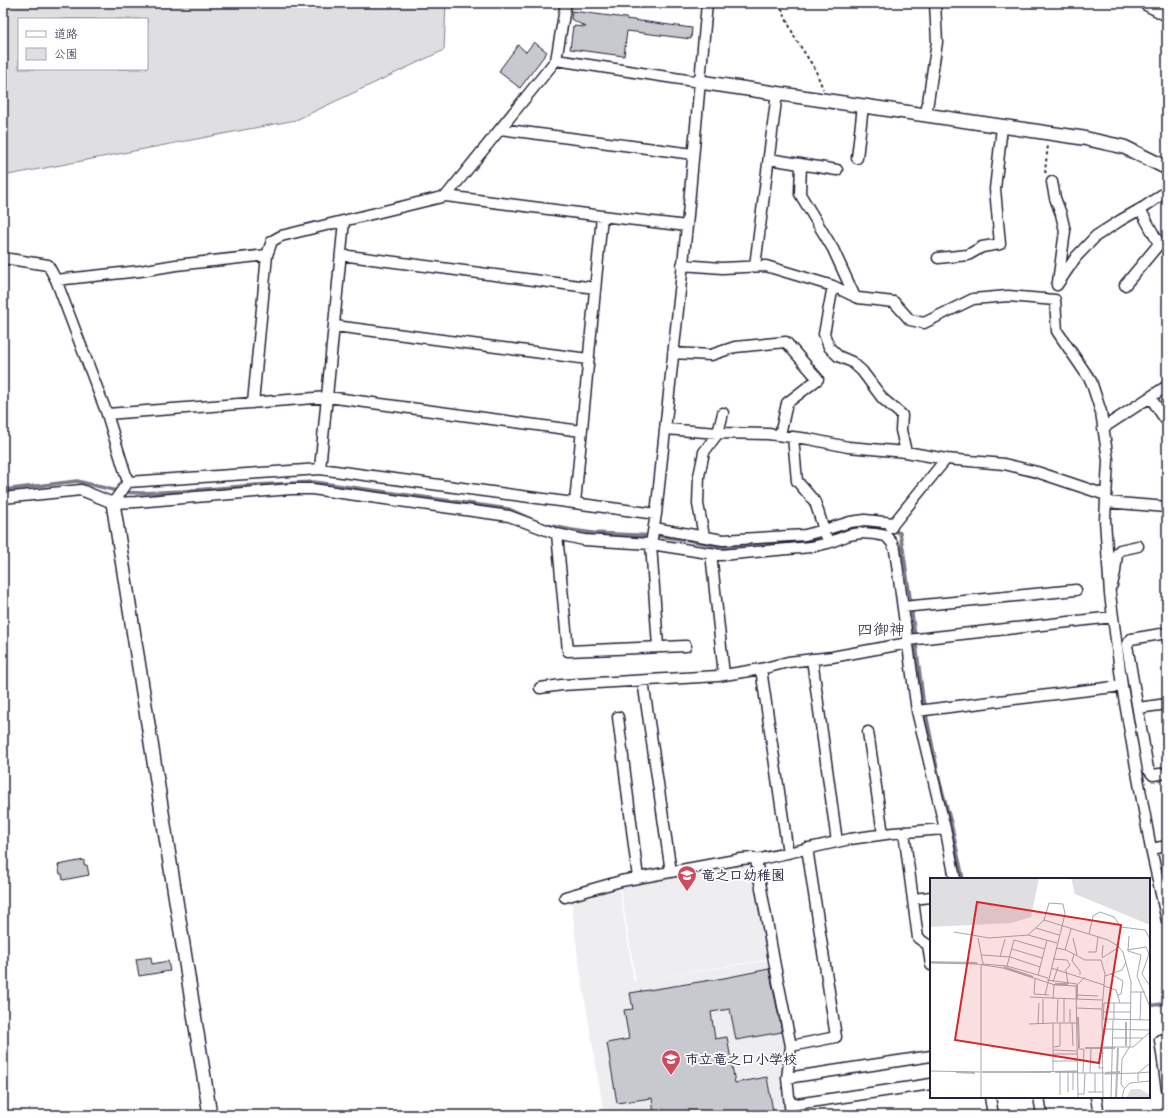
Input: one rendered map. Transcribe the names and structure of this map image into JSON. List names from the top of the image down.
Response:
{
  "districts": ["四御神"],
  "places": {
    "school or university": ["竜之口幼稚園", "市立竜之口小学校"]
  },
  "legend": ["道路", "公園"]
}
